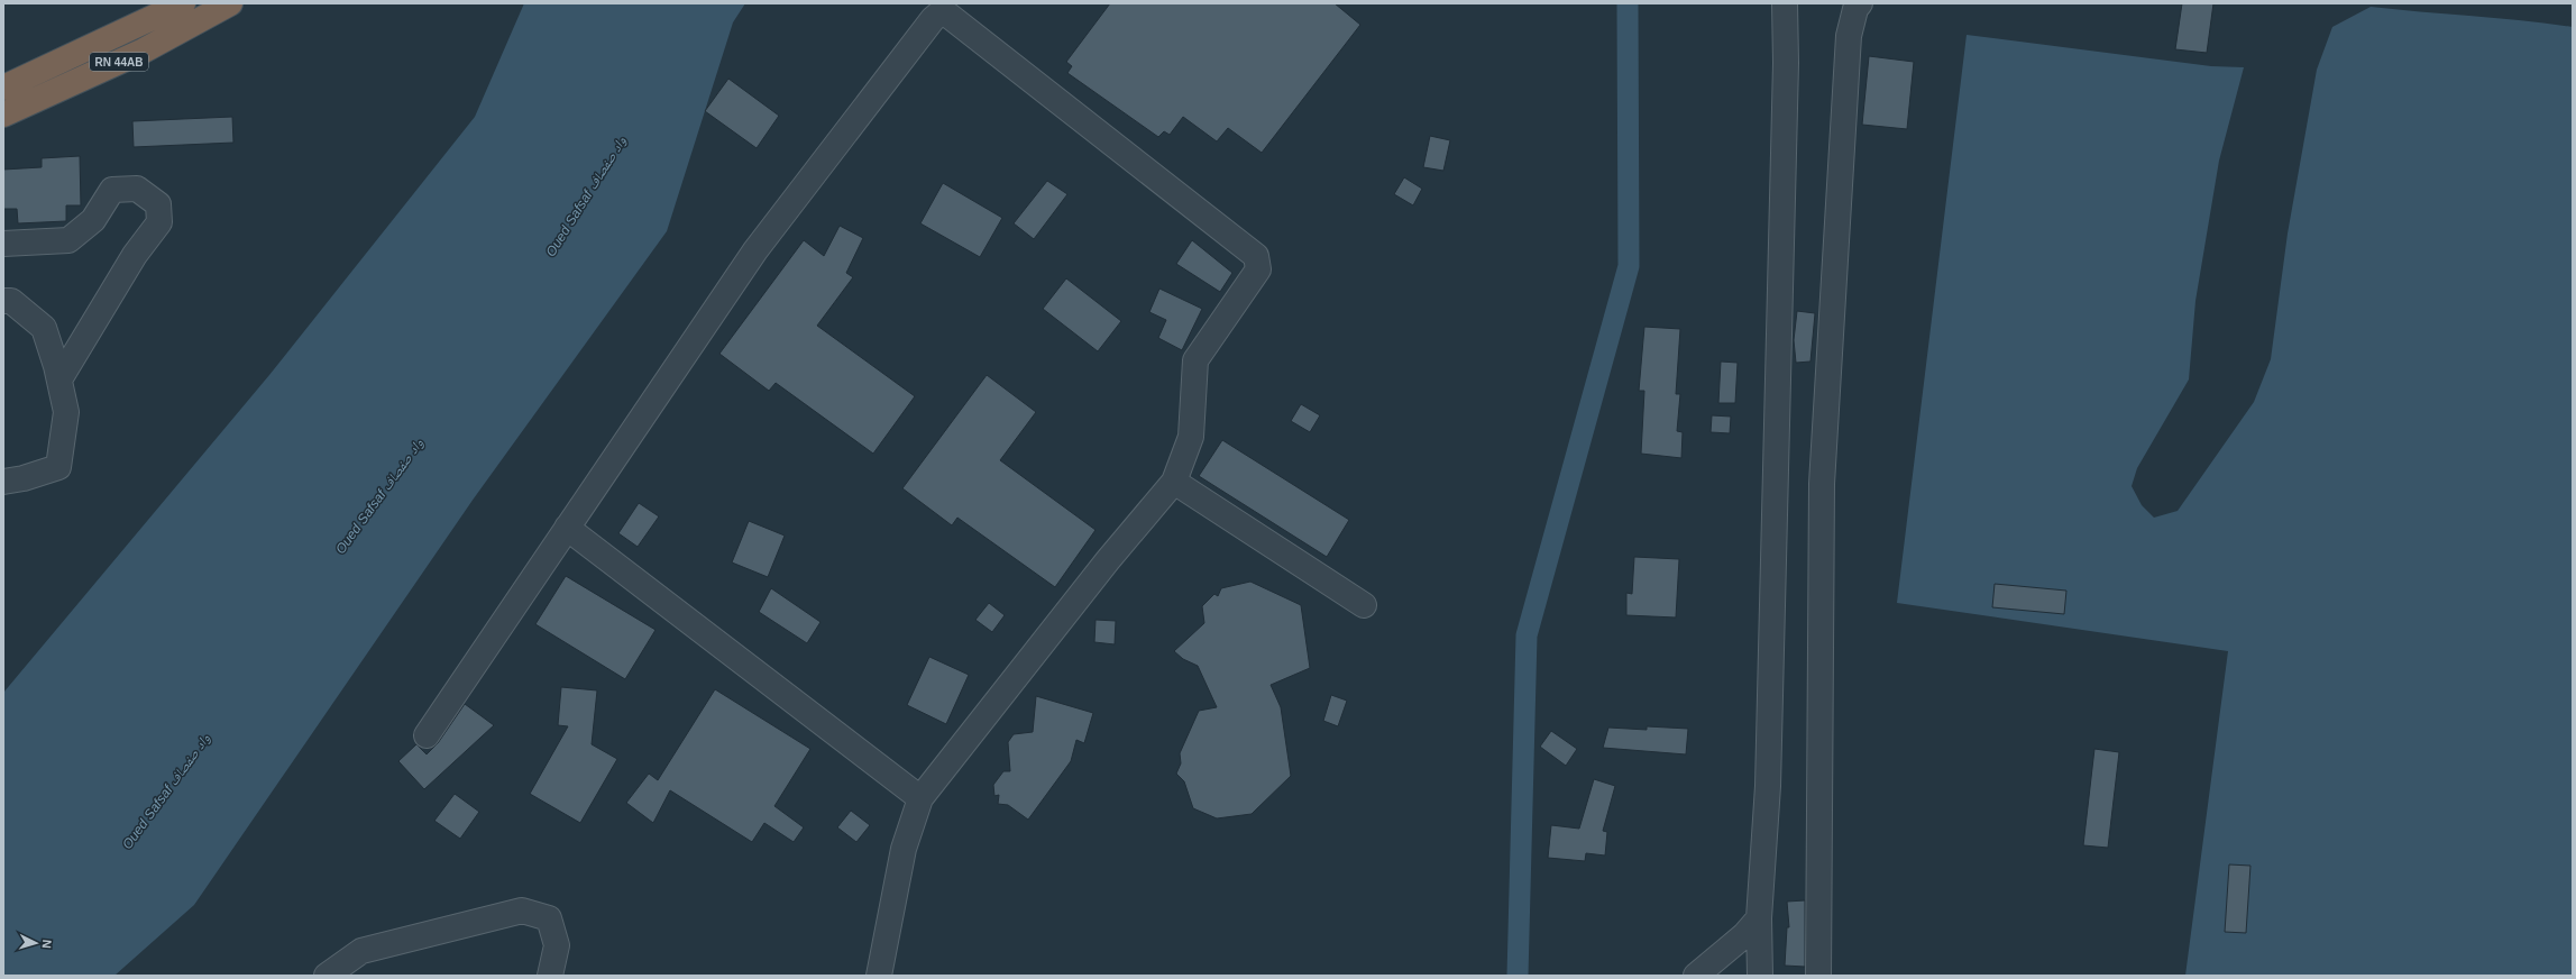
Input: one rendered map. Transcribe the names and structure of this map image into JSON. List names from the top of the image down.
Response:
{
  "streets": {
    "highway": ["RN 44AB"]
  },
  "water": ["Oued Safsaf واد صفصاف"],
  "north": "right"
}
